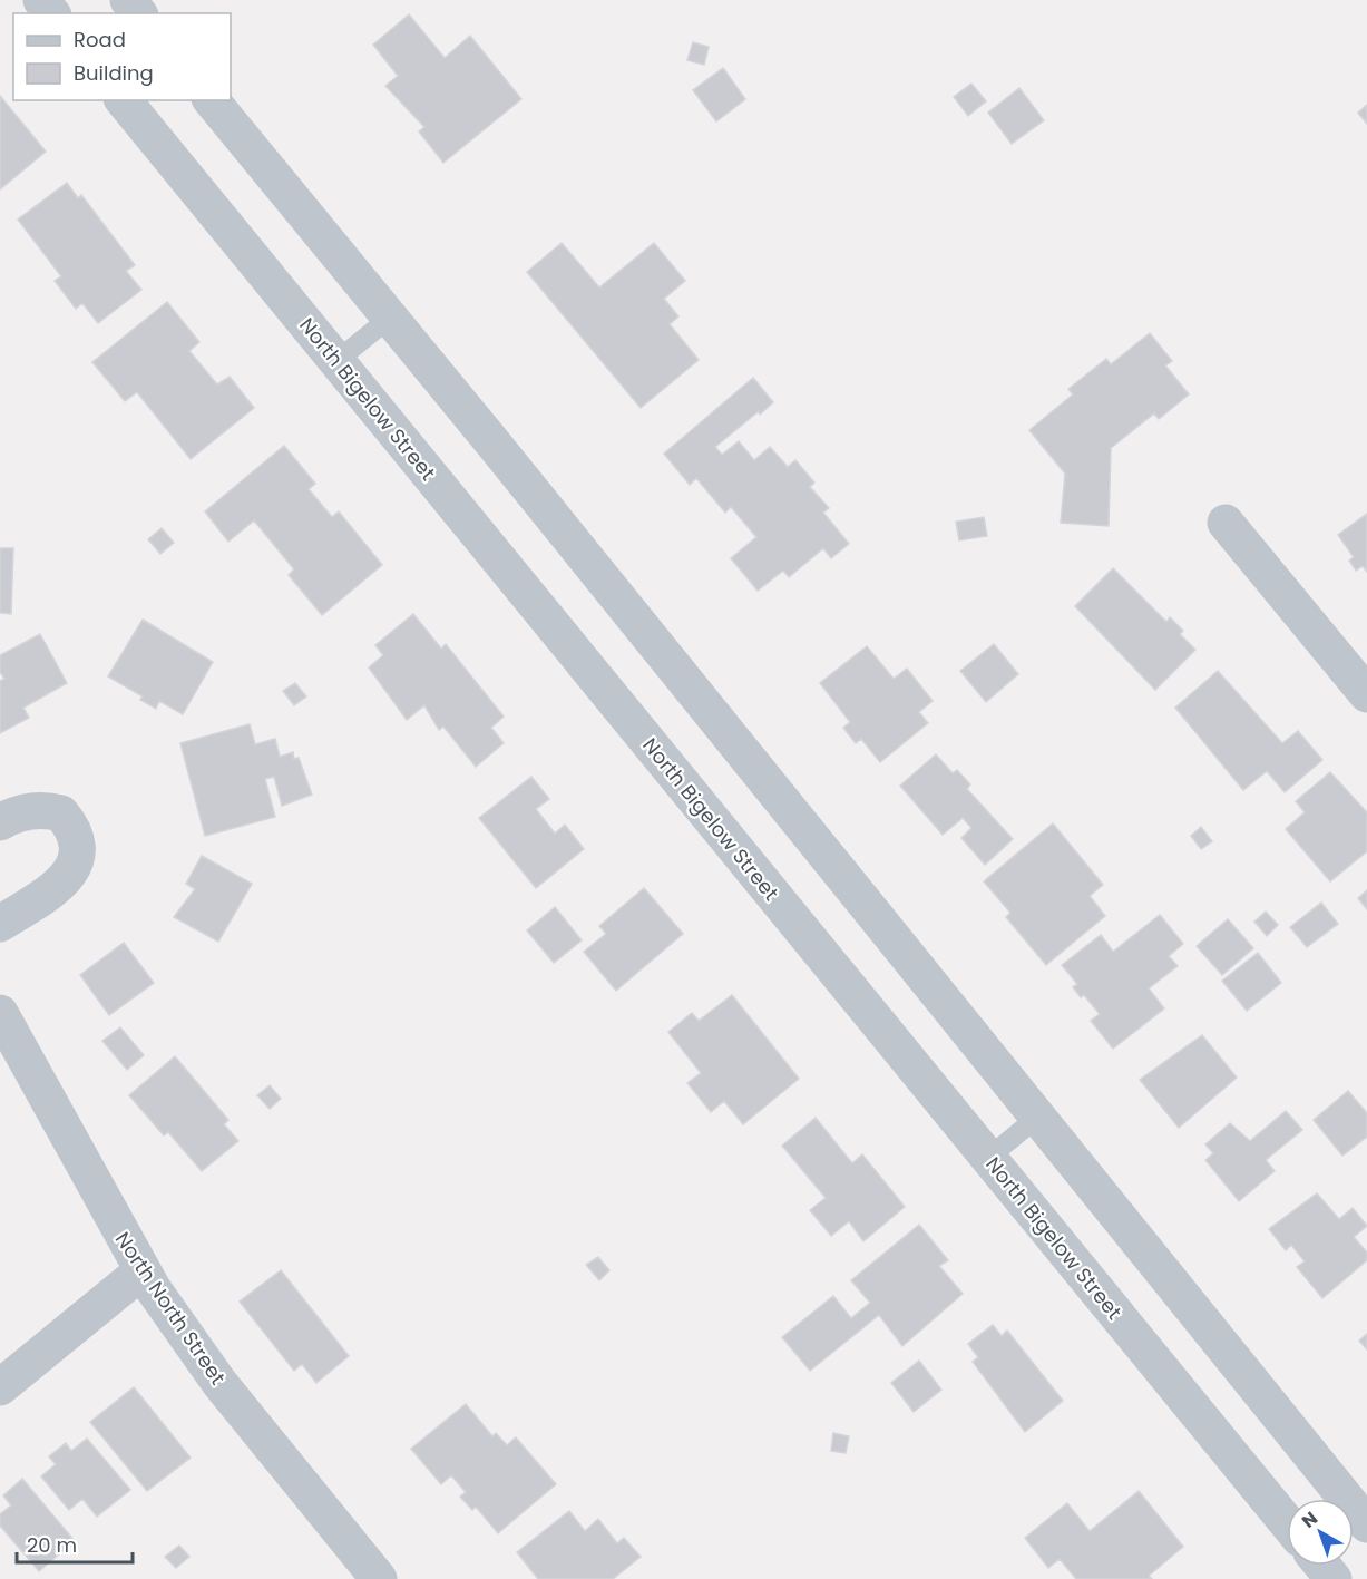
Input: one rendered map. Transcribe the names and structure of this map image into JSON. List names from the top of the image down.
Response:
{
  "streets": {
    "street": ["North Bigelow Street", "North North Street"]
  },
  "legend": ["Road", "Building"],
  "scale_bar": "20 m",
  "north": "top left"
}
